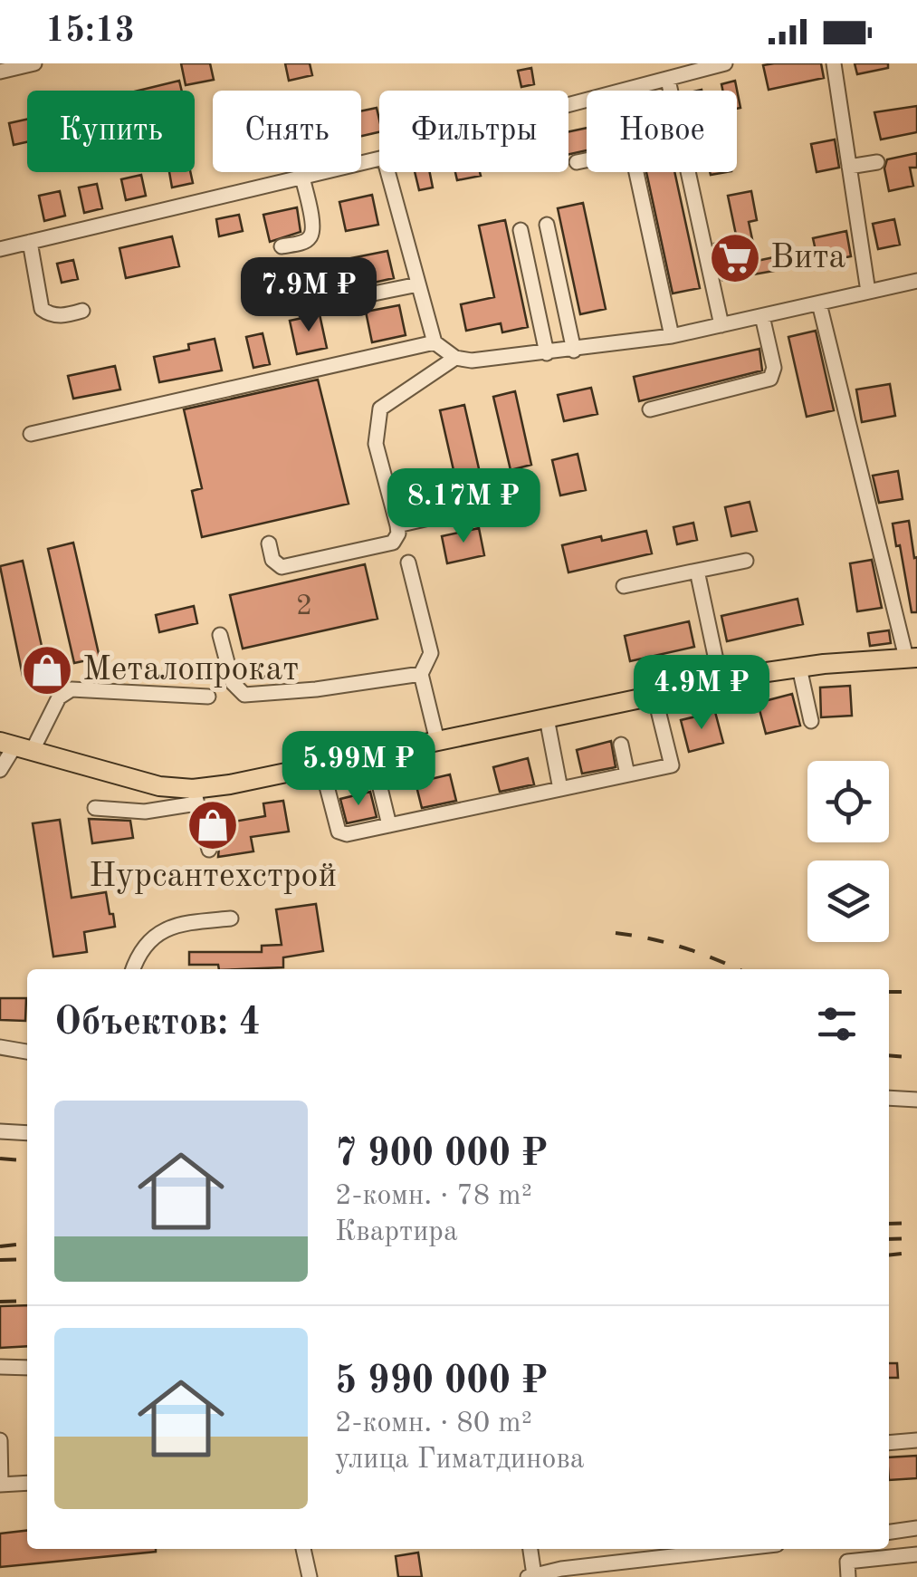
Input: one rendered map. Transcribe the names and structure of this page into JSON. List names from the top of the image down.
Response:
{
  "places": {
    "supermarket": ["Вита"],
    "shop": ["Металопрокат", "Нурсантехстрой"]
  },
  "house_numbers": ["2"],
  "page": {
    "status": "15:13",
    "chip": [
      "Купить",
      "Снять",
      "Фильтры",
      "Новое"
    ],
    "price": [
      "7.9M ₽",
      "8.17M ₽",
      "4.9M ₽",
      "5.99M ₽"
    ],
    "heading": "Объектов: 4",
    "list": [
      {
        "name": "7 900 000 ₽",
        "note": "2-комн. · 78 m² · Квартира"
      },
      {
        "name": "5 990 000 ₽",
        "note": "2-комн. · 80 m² · улица Гиматдинова"
      }
    ]
  }
}
